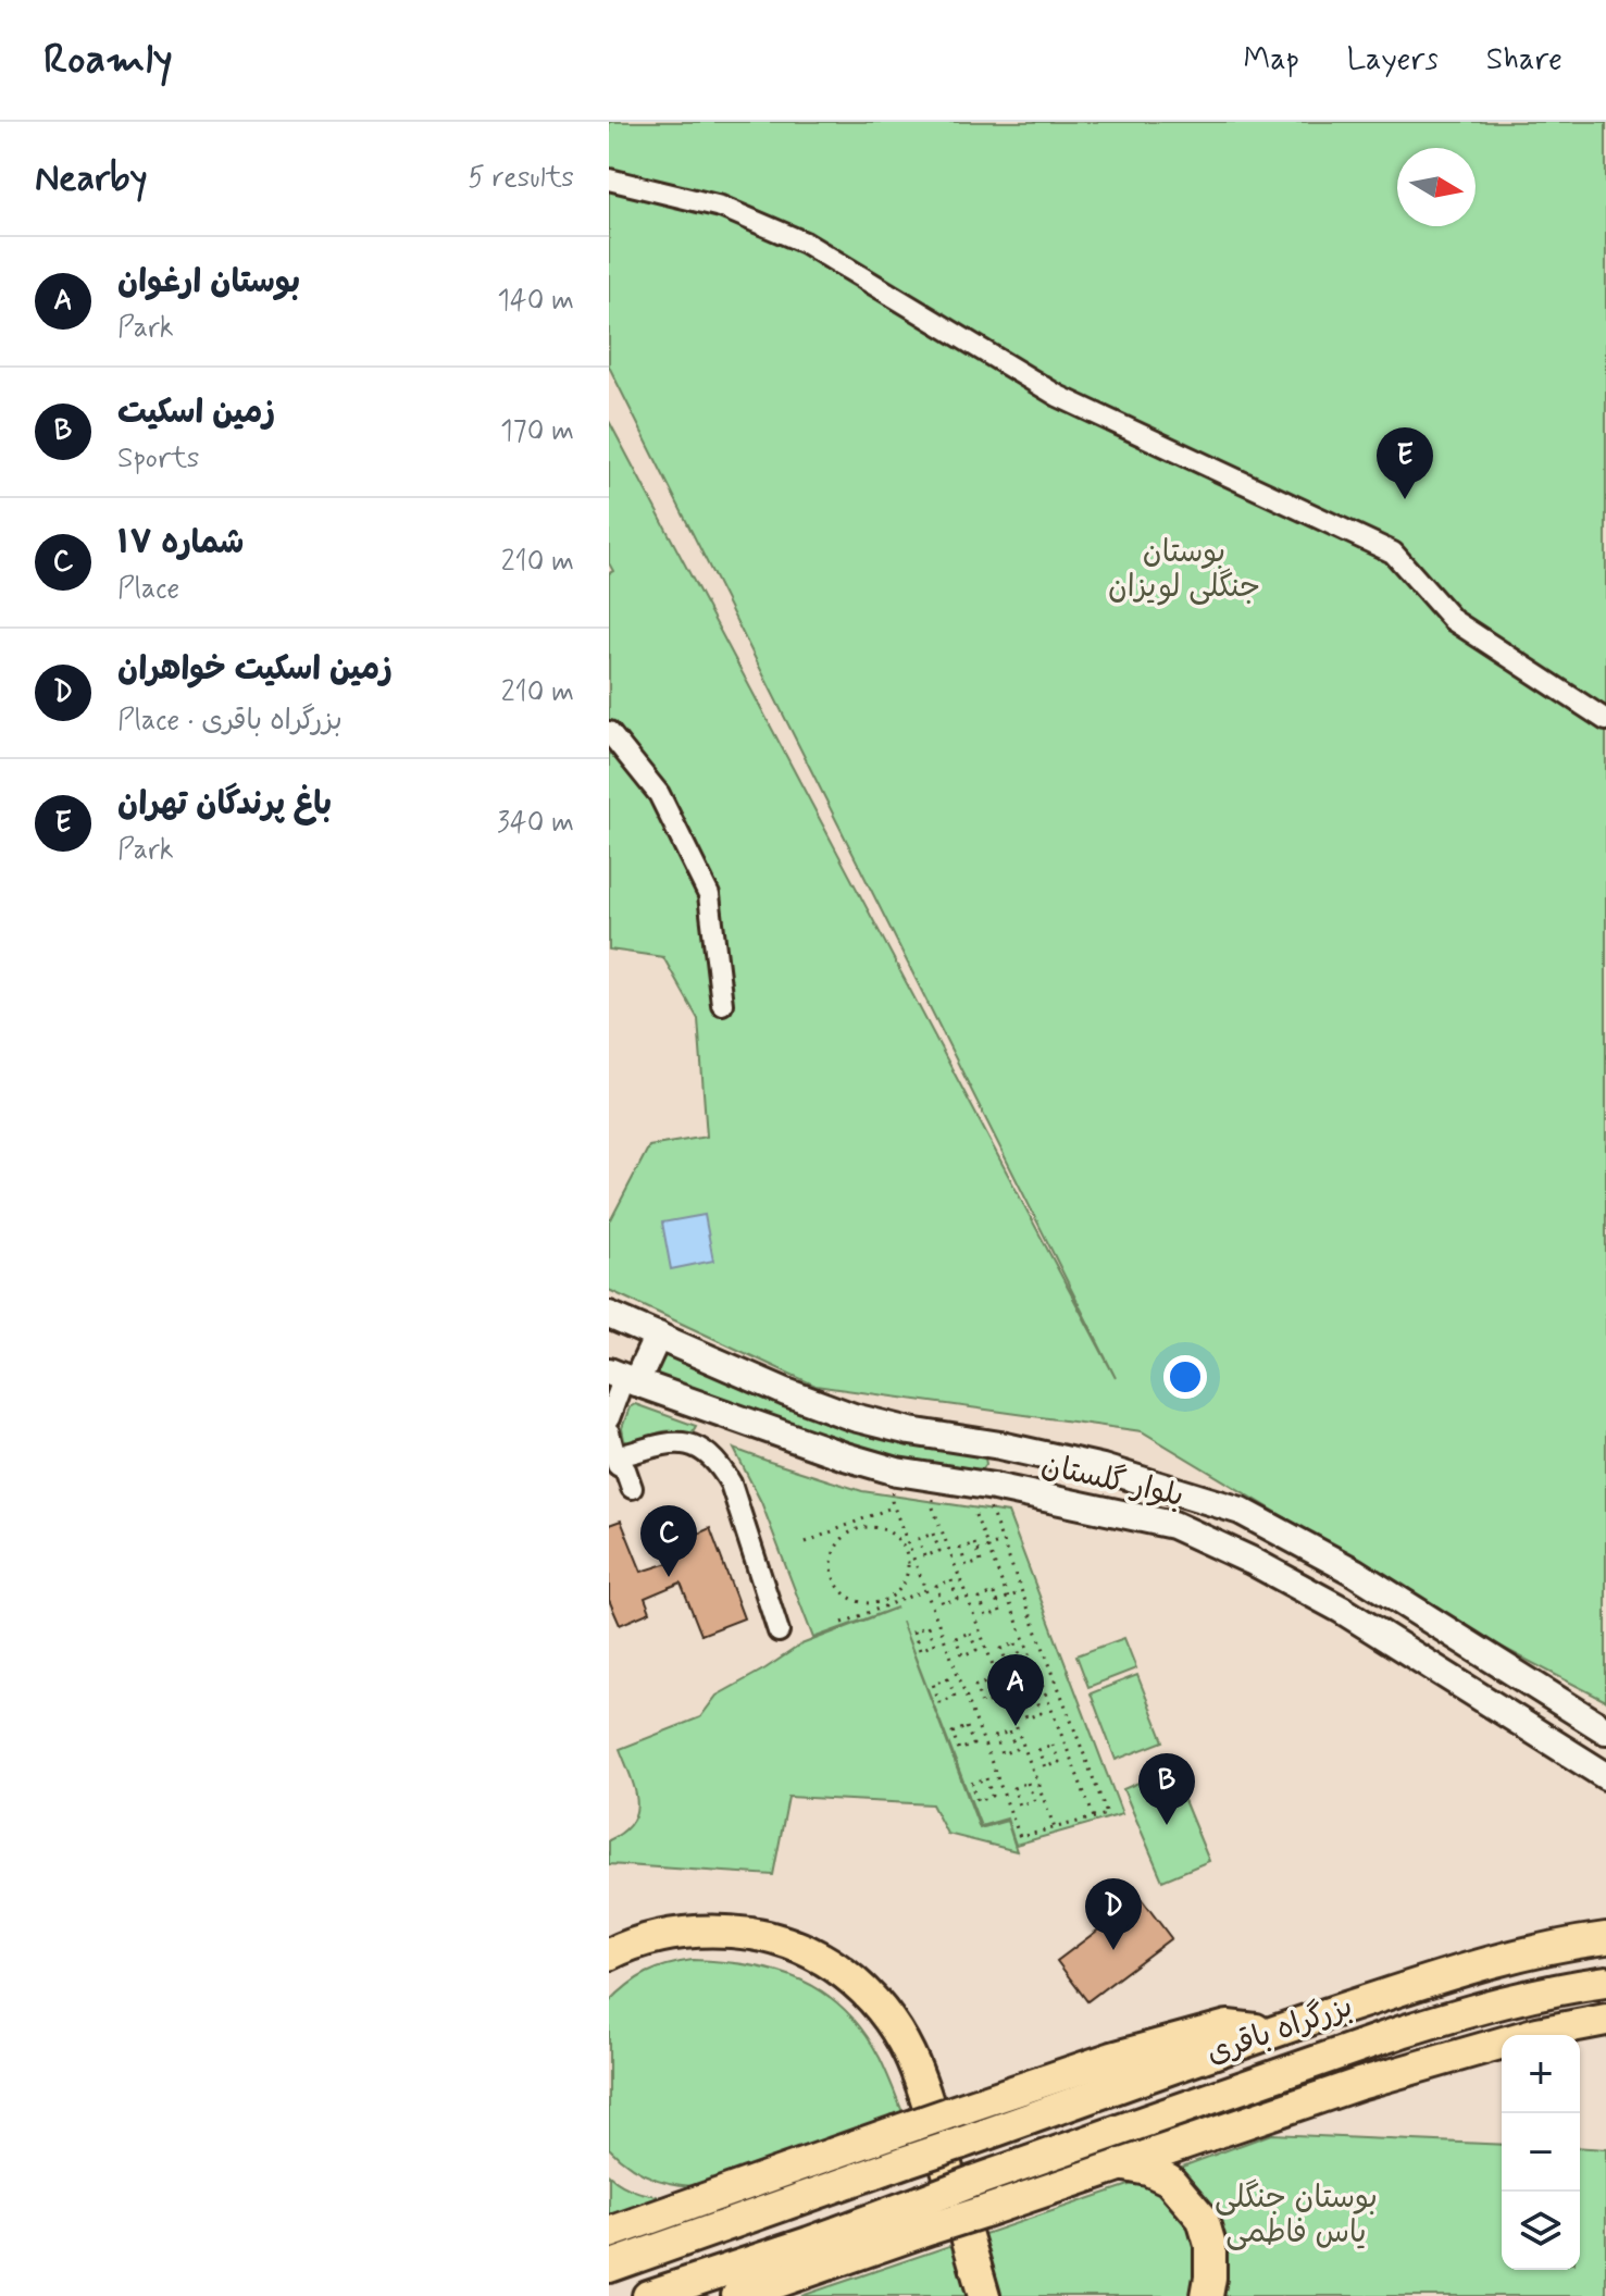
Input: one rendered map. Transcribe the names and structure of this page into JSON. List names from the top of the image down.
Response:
{
  "streets": {
    "highway": ["بزرگراه باقری"],
    "main road": ["بلوار گلستان"]
  },
  "parks": ["بوستان جنگلی لویزان", "بوستان جنگلی یاس فاطمی"],
  "north": "right",
  "page": {
    "header": "Roamly",
    "nav": ["Map", "Layers", "Share"],
    "heading": ["Nearby", "5 results"],
    "list": [
      {
        "mark": "A",
        "name": "بوستان ارغوان",
        "note": "Park",
        "value": "140 m"
      },
      {
        "mark": "B",
        "name": "زمین اسکیت",
        "note": "Sports",
        "value": "170 m"
      },
      {
        "mark": "C",
        "name": "شماره ۱۷",
        "note": "Place",
        "value": "210 m"
      },
      {
        "mark": "D",
        "name": "زمین اسکیت خواهران",
        "note": "Place · بزرگراه باقری",
        "value": "210 m"
      },
      {
        "mark": "E",
        "name": "باغ پرندگان تهران",
        "note": "Park",
        "value": "340 m"
      }
    ],
    "pins": [
      "E",
      "C",
      "A",
      "B",
      "D"
    ],
    "map_buttons": ["+", "−"]
  }
}
